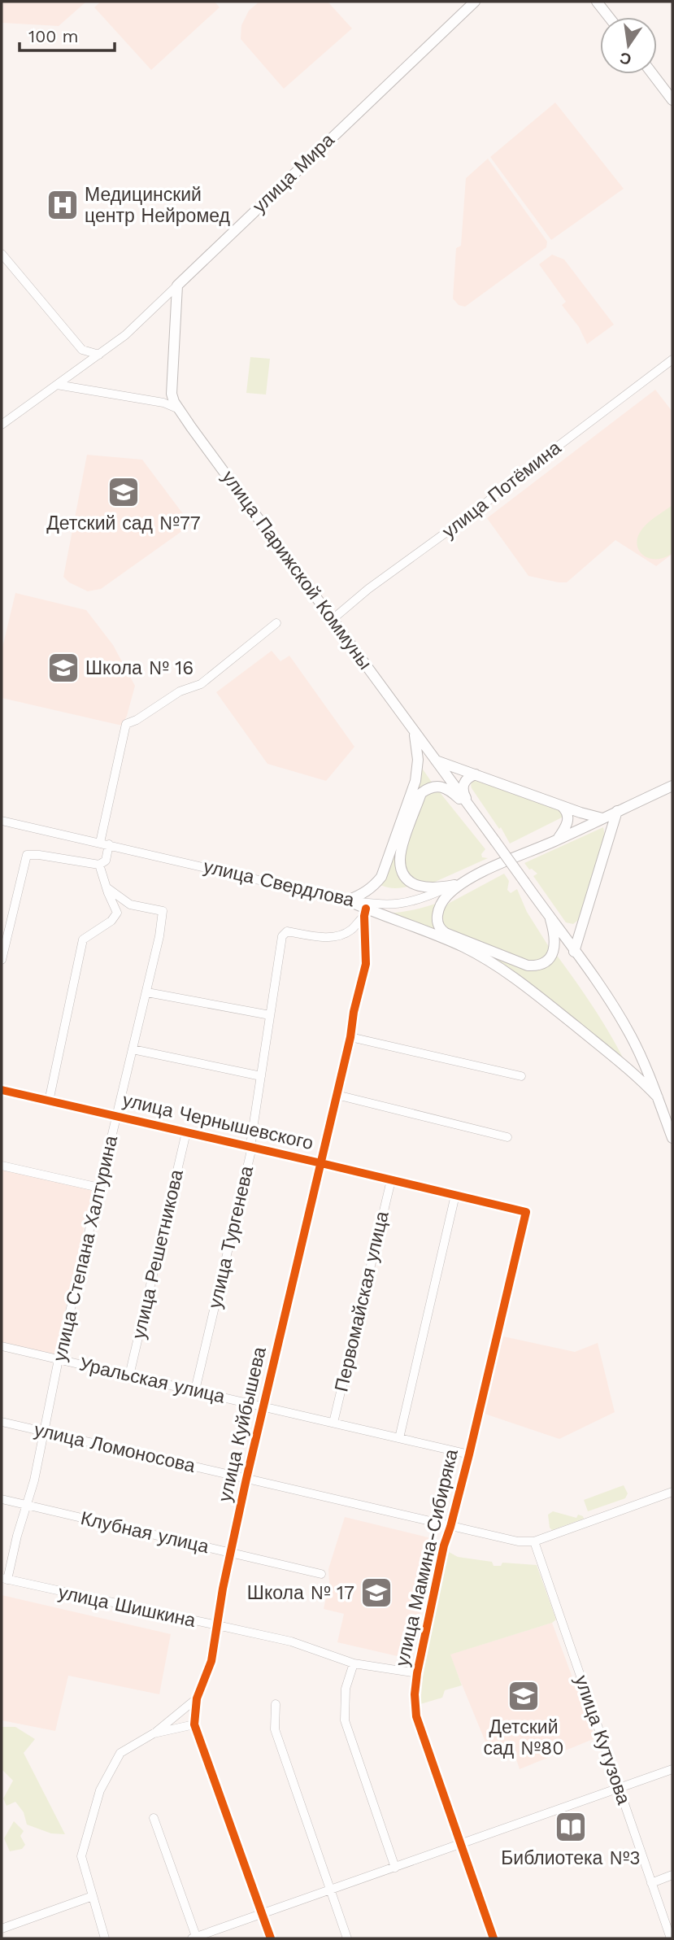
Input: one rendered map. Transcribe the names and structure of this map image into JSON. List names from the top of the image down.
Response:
{
  "streets": {
    "main road": ["улица Мира", "улица Парижской Коммуны", "улица Свердлова"],
    "street": [
      "улица Потёмина",
      "улица Чернышевского",
      "улица Тургенева",
      "улица Степана Халтурина",
      "улица Решетникова",
      "Первомайская улица",
      "Уральская улица",
      "улица Куйбышева",
      "улица Ломоносова",
      "Клубная улица",
      "улица Мамина-Сибиряка",
      "улица Шишкина",
      "улица Кутузова"
    ]
  },
  "crossings": [
    ["улица Мира", "улица Парижской Коммуны"],
    ["улица Потёмина", "улица Парижской Коммуны"],
    ["улица Чернышевского", "улица Тургенева"],
    ["улица Чернышевского", "улица Степана Халтурина"],
    ["улица Чернышевского", "улица Решетникова"],
    ["улица Чернышевского", "Первомайская улица"],
    ["улица Чернышевского", "улица Куйбышева"],
    ["улица Чернышевского", "улица Мамина-Сибиряка"],
    ["улица Тургенева", "Уральская улица"],
    ["улица Тургенева", "улица Куйбышева"],
    ["улица Степана Халтурина", "Уральская улица"],
    ["улица Степана Халтурина", "улица Ломоносова"],
    ["улица Степана Халтурина", "Клубная улица"],
    ["улица Степана Халтурина", "улица Шишкина"],
    ["улица Решетникова", "Уральская улица"],
    ["Первомайская улица", "Уральская улица"],
    ["Уральская улица", "улица Куйбышева"],
    ["Уральская улица", "улица Мамина-Сибиряка"],
    ["улица Куйбышева", "улица Ломоносова"],
    ["улица Куйбышева", "Клубная улица"],
    ["улица Куйбышева", "улица Шишкина"],
    ["улица Ломоносова", "улица Мамина-Сибиряка"],
    ["улица Ломоносова", "улица Кутузова"],
    ["улица Мамина-Сибиряка", "улица Шишкина"]
  ],
  "places": {
    "hospital": ["Медицинский центр Нейромед"],
    "school or university": [
      "Детский сад №77",
      "Школа № 16",
      "Школа № 17",
      "Детский сад №80"
    ],
    "library": ["Библиотека №3"]
  },
  "scale_bar": "100 m",
  "north": "bottom"
}
